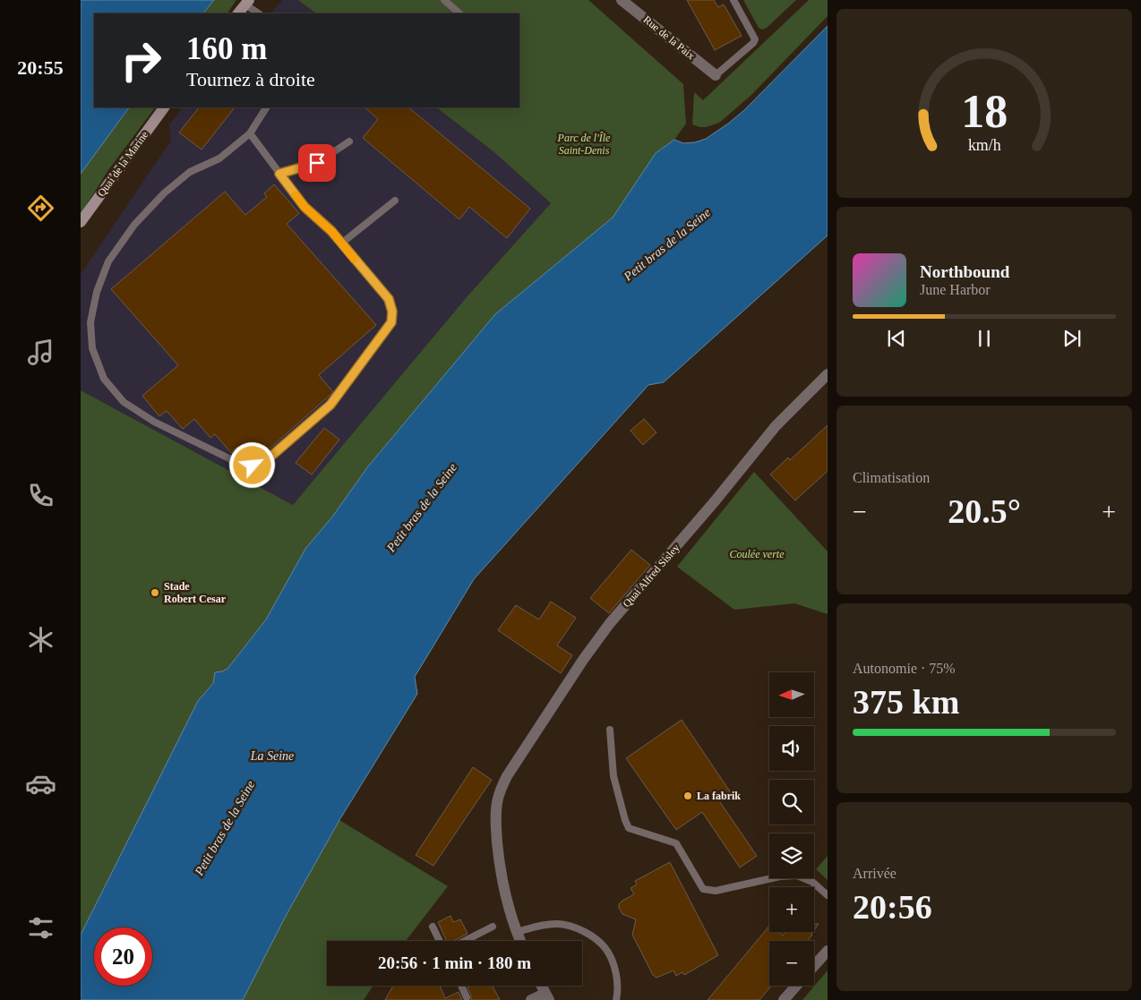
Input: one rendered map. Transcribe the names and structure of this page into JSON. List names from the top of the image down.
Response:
{
  "streets": {
    "street": ["Rue de la Paix", "Quai de la Marine", "Quai Alfred Sisley"]
  },
  "water": ["Petit bras de la Seine", "La Seine"],
  "parks": ["Parc de l'Île Saint-Denis", "Coulée verte"],
  "places": ["Stade Robert Cesar", "La fabrik"],
  "north": "left",
  "page": {
    "tabs": "20:55",
    "turn": ["160 m", "Tournez à droite"],
    "song": ["Northbound", "June Harbor"],
    "tile": [
      "Climatisation",
      ["Autonomie · 75%", "375 km"],
      ["Arrivée", "20:56"]
    ],
    "heat": ["−", "20.5°", "+"],
    "map_buttons": ["+", "−"],
    "limit": "20",
    "trip": "20:56 · 1 min · 180 m",
    "gauge": ["18", "km/h"]
  }
}
